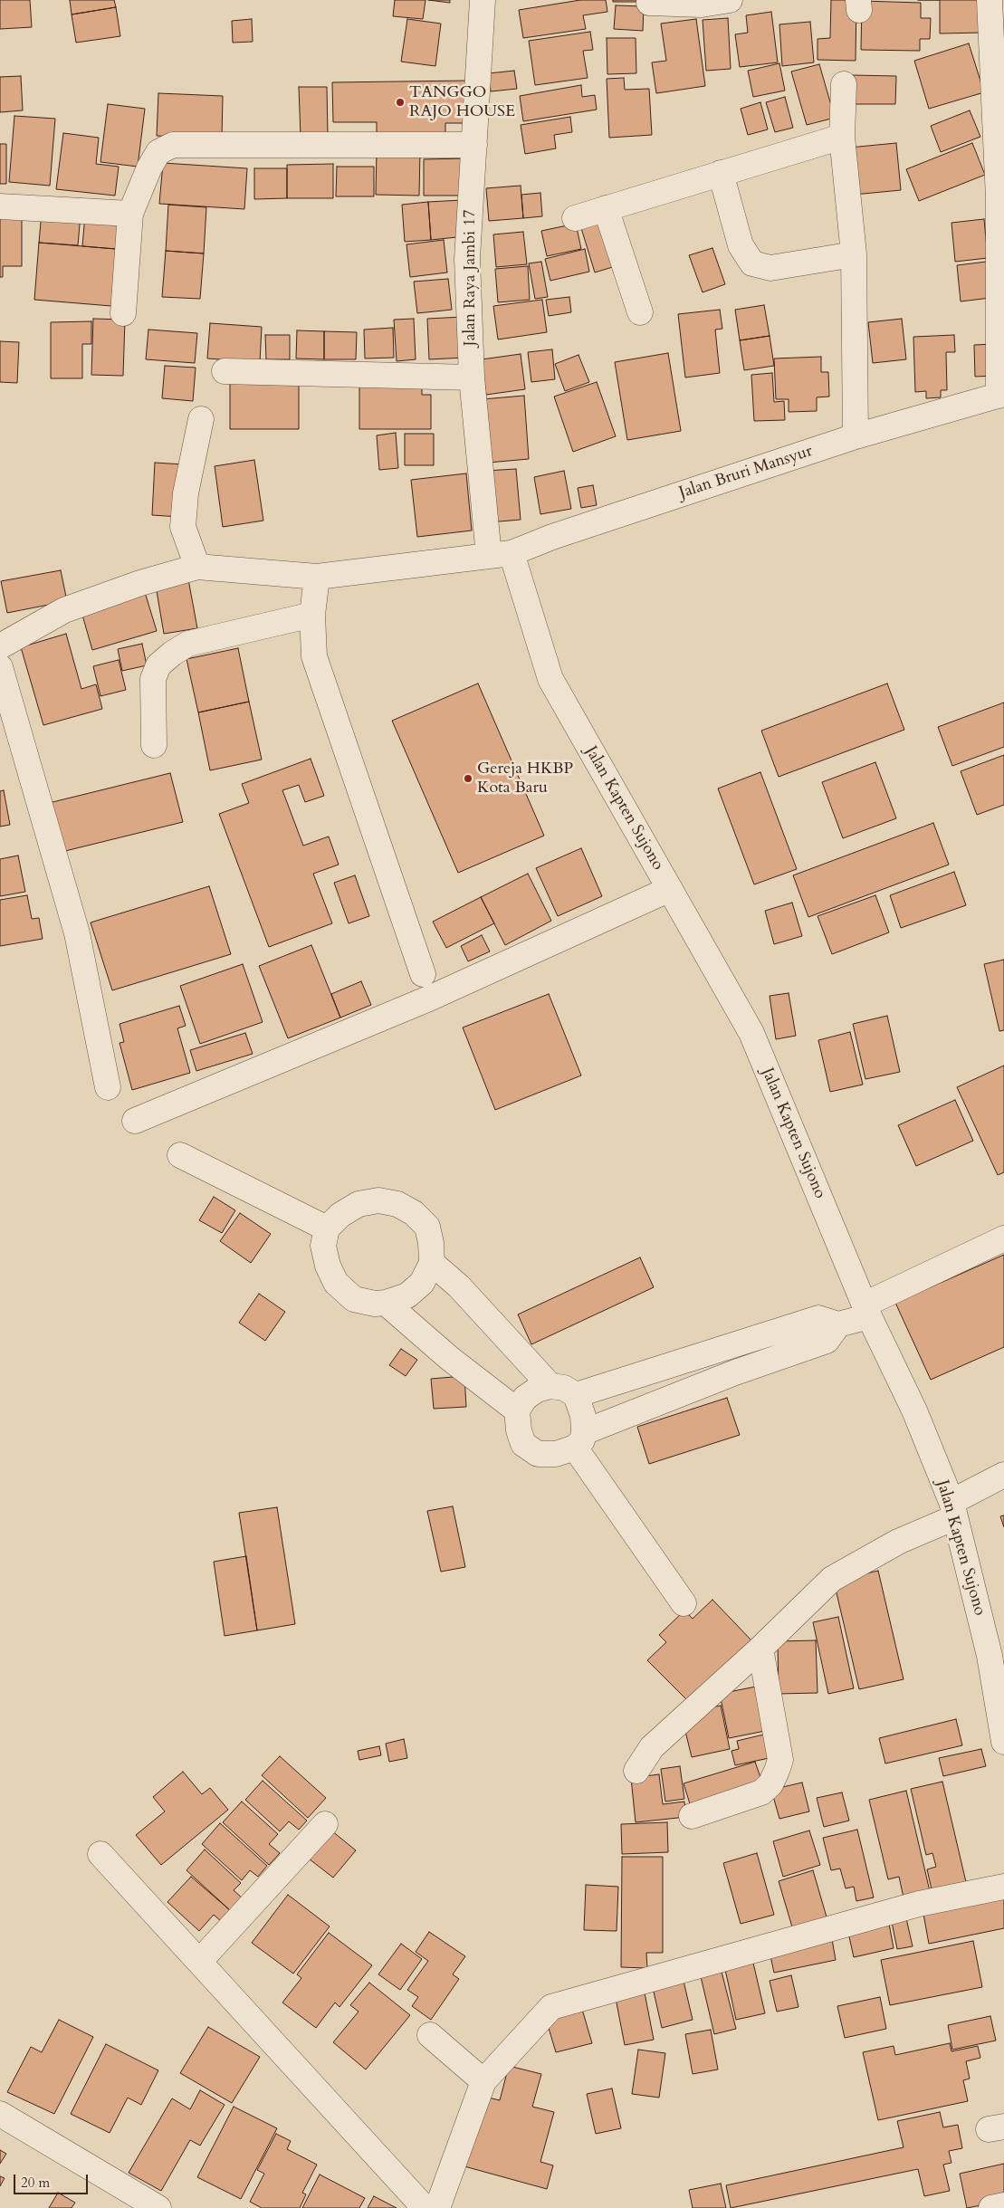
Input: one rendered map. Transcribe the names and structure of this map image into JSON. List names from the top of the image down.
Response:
{
  "streets": {
    "street": ["Jalan Raya Jambi 17", "Jalan Bruri Mansyur", "Jalan Kapten Sujono"]
  },
  "crossings": [
    ["Jalan Raya Jambi 17", "Jalan Bruri Mansyur"],
    ["Jalan Raya Jambi 17", "Jalan Kapten Sujono"],
    ["Jalan Bruri Mansyur", "Jalan Kapten Sujono"]
  ],
  "places": ["TANGGO RAJO HOUSE", "Gereja HKBP Kota Baru"],
  "scale_bar": "20 m"
}
